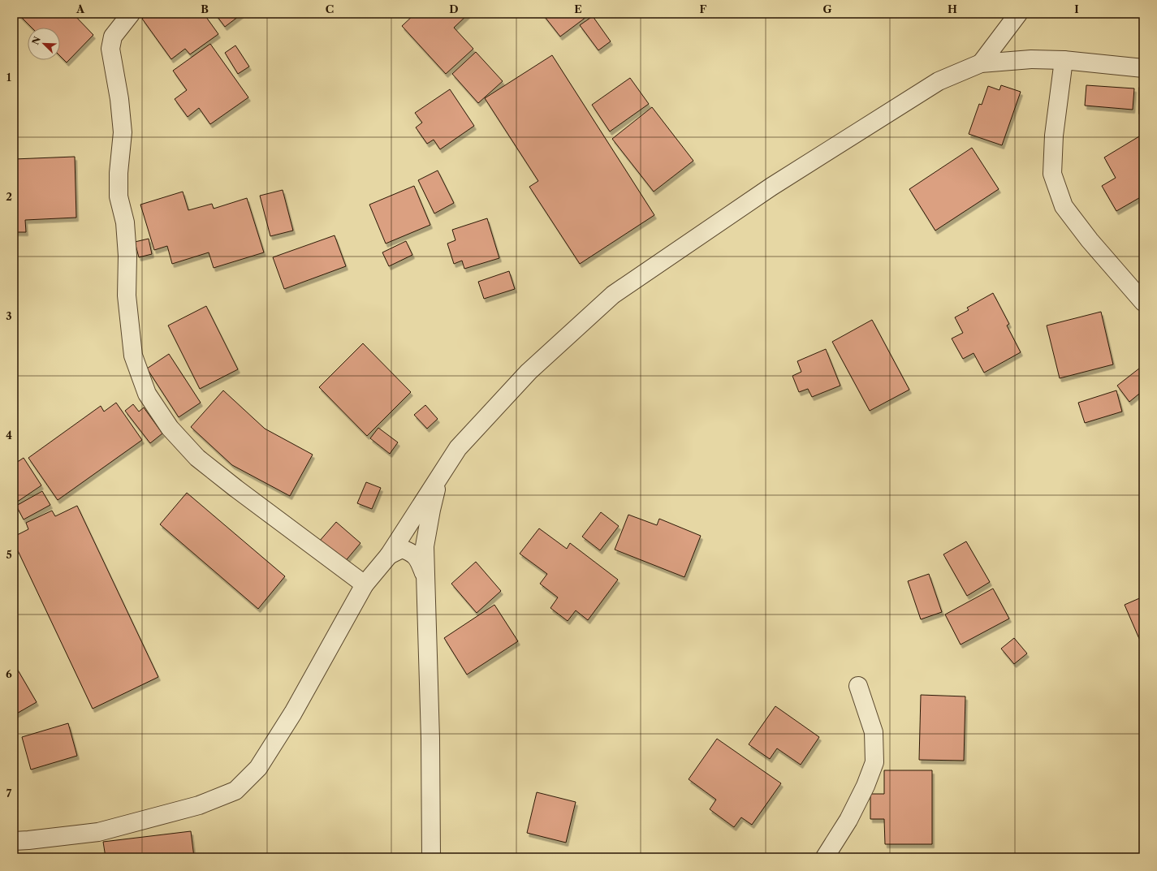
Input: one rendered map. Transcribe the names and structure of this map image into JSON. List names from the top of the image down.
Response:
{
  "north": "top left",
  "grid": {
    "columns": [
      "A",
      "B",
      "C",
      "D",
      "E",
      "F",
      "G",
      "H",
      "I"
    ],
    "rows": [
      "1",
      "2",
      "3",
      "4",
      "5",
      "6",
      "7"
    ]
  }
}
